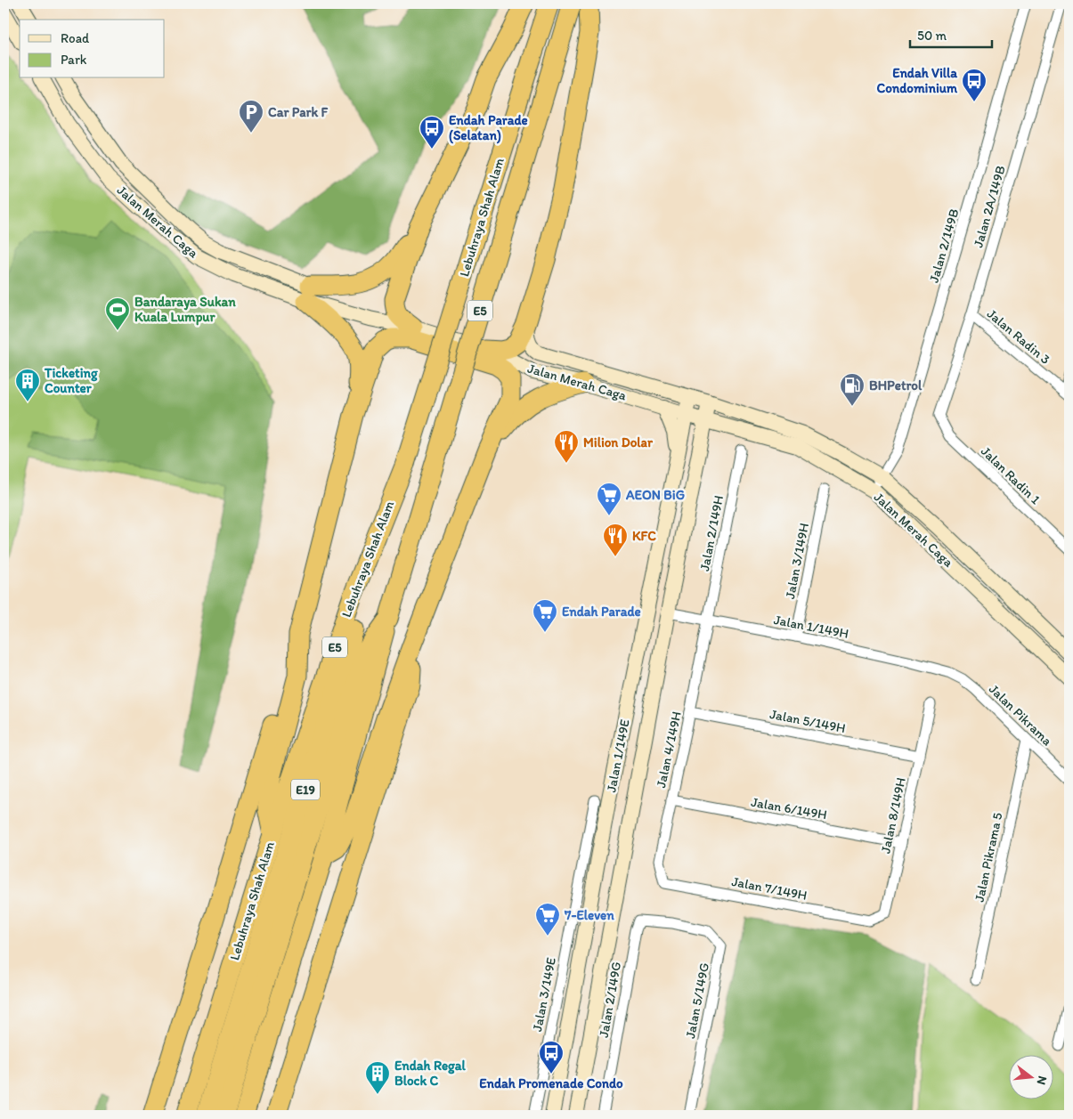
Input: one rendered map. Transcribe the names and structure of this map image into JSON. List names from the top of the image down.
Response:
{
  "streets": {
    "highway": ["Lebuhraya Shah Alam", "E5", "E19"],
    "street": [
      "Jalan 2A/149B",
      "Jalan Merah Caga",
      "Jalan 2/149B",
      "Jalan Radin 3",
      "Jalan Radin 1",
      "Jalan 2/149H",
      "Jalan 3/149H",
      "Jalan 1/149H",
      "Jalan Pikrama",
      "Jalan 5/149H",
      "Jalan 4/149H",
      "Jalan 1/149E",
      "Jalan 6/149H",
      "Jalan 8/149H",
      "Jalan Pikrama 5",
      "Jalan 7/149H",
      "Jalan 3/149E",
      "Jalan 2/149G",
      "Jalan 5/149G"
    ]
  },
  "crossings": [
    ["Jalan 2A/149B", "Jalan Radin 3"],
    ["Jalan 2A/149B", "Jalan Radin 1"],
    ["Lebuhraya Shah Alam", "E5"],
    ["Lebuhraya Shah Alam", "E19"],
    ["Jalan Merah Caga", "Jalan 2/149B"],
    ["Jalan Merah Caga", "Jalan 1/149E"],
    ["E5", "E19"],
    ["Jalan 2/149H", "Jalan 1/149H"],
    ["Jalan 2/149H", "Jalan 4/149H"],
    ["Jalan 3/149H", "Jalan 1/149H"],
    ["Jalan 1/149H", "Jalan Pikrama"],
    ["Jalan 1/149H", "Jalan 4/149H"],
    ["Jalan 1/149H", "Jalan 1/149E"],
    ["Jalan Pikrama", "Jalan Pikrama 5"],
    ["Jalan 5/149H", "Jalan 4/149H"],
    ["Jalan 5/149H", "Jalan 8/149H"],
    ["Jalan 4/149H", "Jalan 6/149H"],
    ["Jalan 4/149H", "Jalan 7/149H"],
    ["Jalan 6/149H", "Jalan 8/149H"],
    ["Jalan 8/149H", "Jalan 7/149H"],
    ["Jalan 2/149G", "Jalan 5/149G"]
  ],
  "places": {
    "bus stop": ["Endah Villa Condominium", "Endah Parade (Selatan)", "Endah Promenade Condo"],
    "parking": ["Car Park F"],
    "sports": ["Bandaraya Sukan Kuala Lumpur"],
    "building": ["Ticketing Counter", "Endah Regal Block C"],
    "fuel station": ["BHPetrol"],
    "restaurant": ["Milion Dolar", "KFC"],
    "supermarket": ["AEON BiG", "Endah Parade", "7-Eleven"]
  },
  "legend": ["Road", "Park"],
  "scale_bar": "50 m",
  "north": "right"
}
